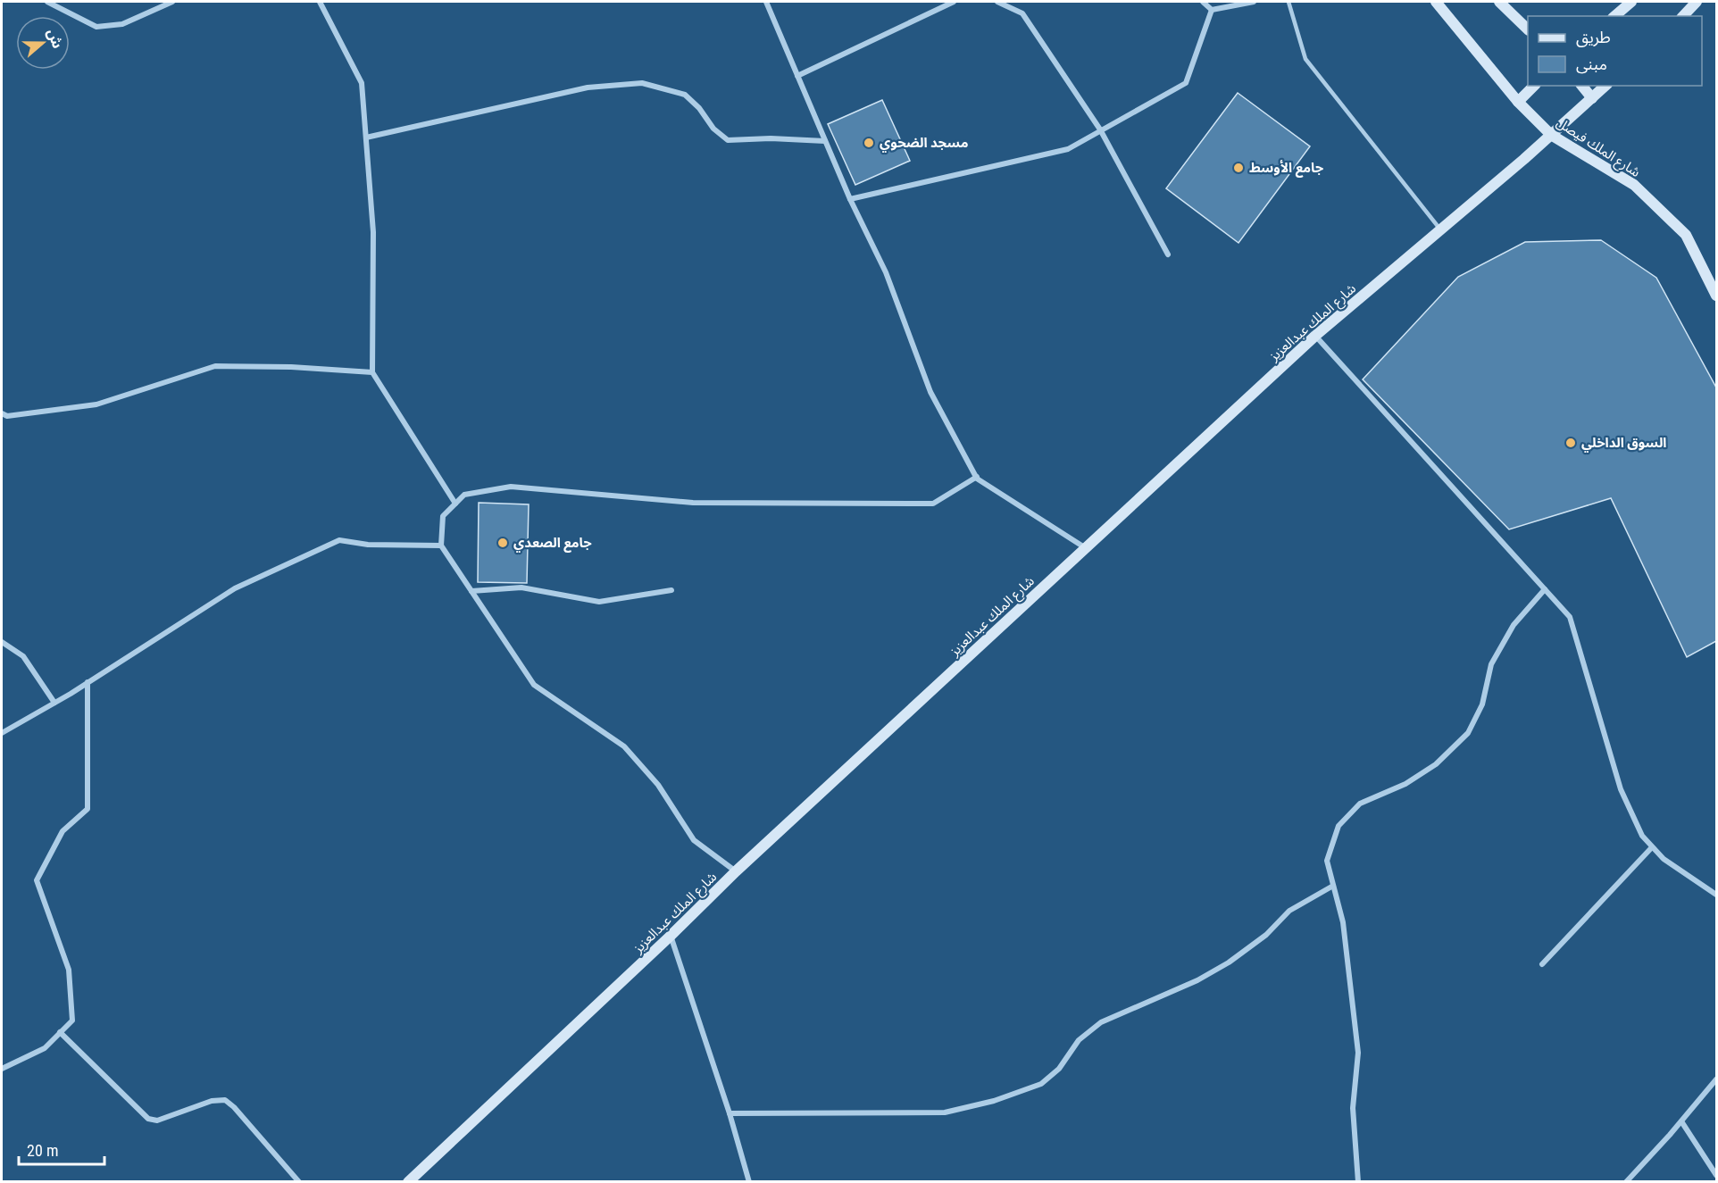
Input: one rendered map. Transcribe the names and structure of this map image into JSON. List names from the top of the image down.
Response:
{
  "streets": {
    "street": ["شارع الملك فيصل", "شارع الملك عبدالعزيز"]
  },
  "crossings": [
    ["شارع الملك فيصل", "شارع الملك عبدالعزيز"]
  ],
  "places": [
    "مسجد الضحوي",
    "جامع الأوسط",
    "السوق الداخلي",
    "جامع الصعدي"
  ],
  "legend": ["طريق", "مبنى"],
  "scale_bar": "20 m",
  "north": "right"
}
